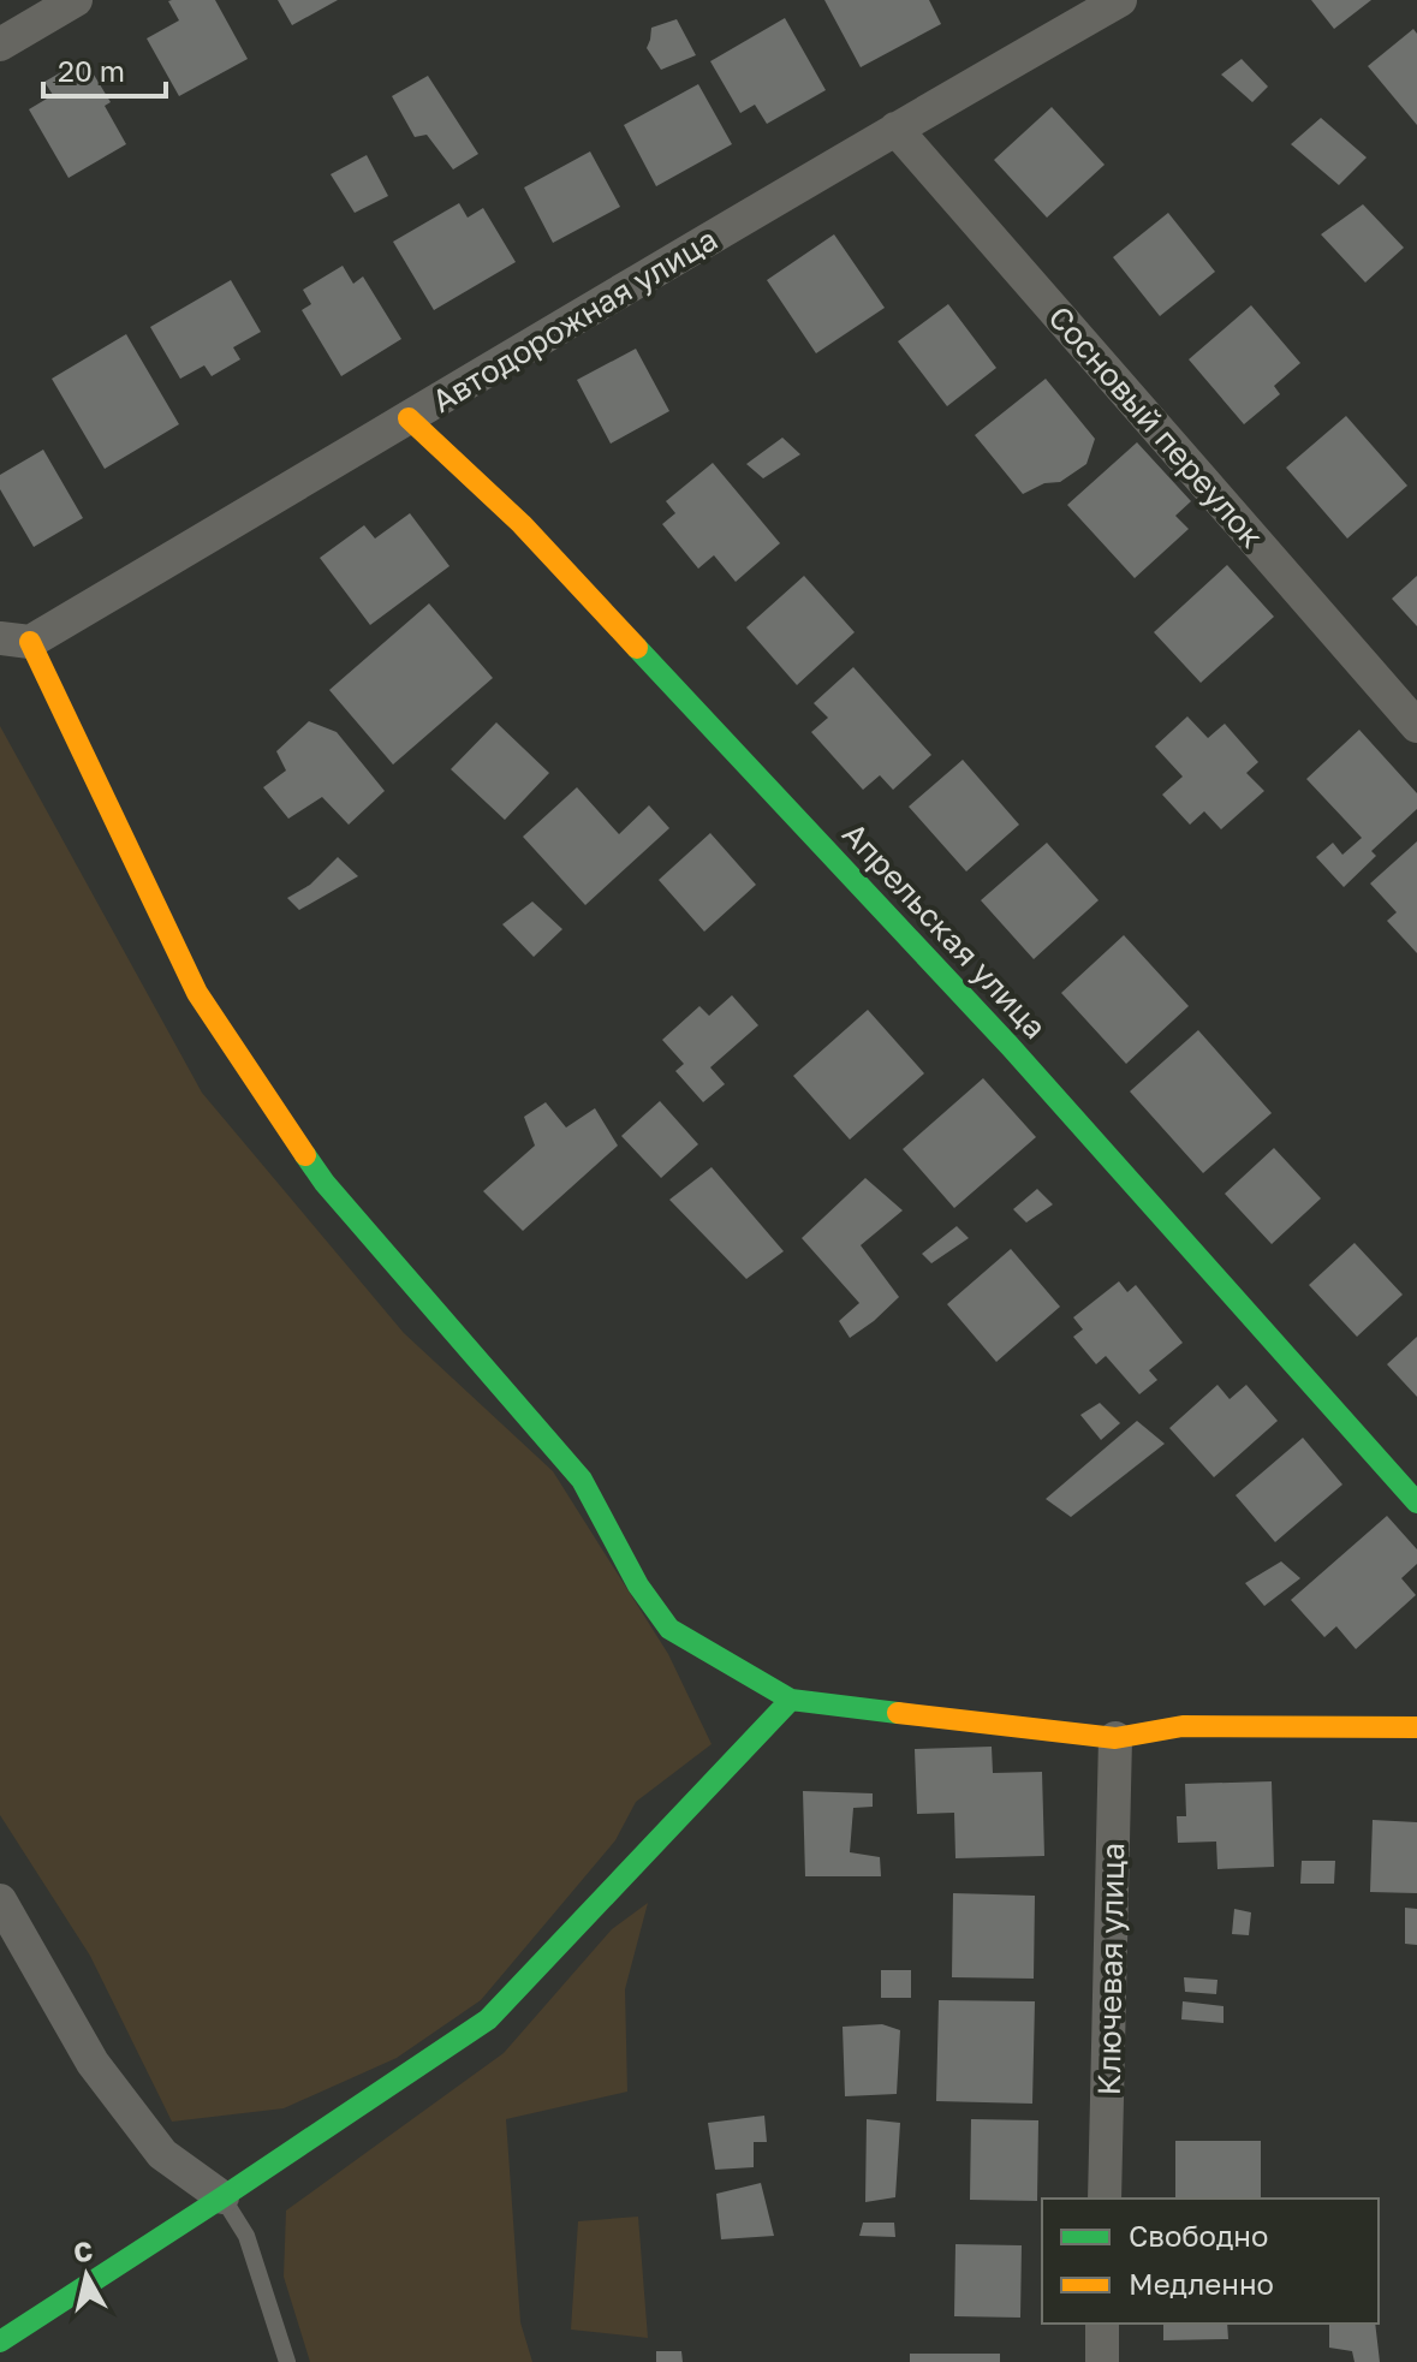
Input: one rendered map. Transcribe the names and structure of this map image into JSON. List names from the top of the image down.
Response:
{
  "streets": {
    "street": [
      "Автодорожная улица",
      "Сосновый переулок",
      "Апрельская улица",
      "Ключевая улица"
    ]
  },
  "crossings": [
    ["Автодорожная улица", "Сосновый переулок"],
    ["Автодорожная улица", "Апрельская улица"]
  ],
  "legend": ["Свободно", "Медленно"],
  "scale_bar": "20 m",
  "north": "top"
}
